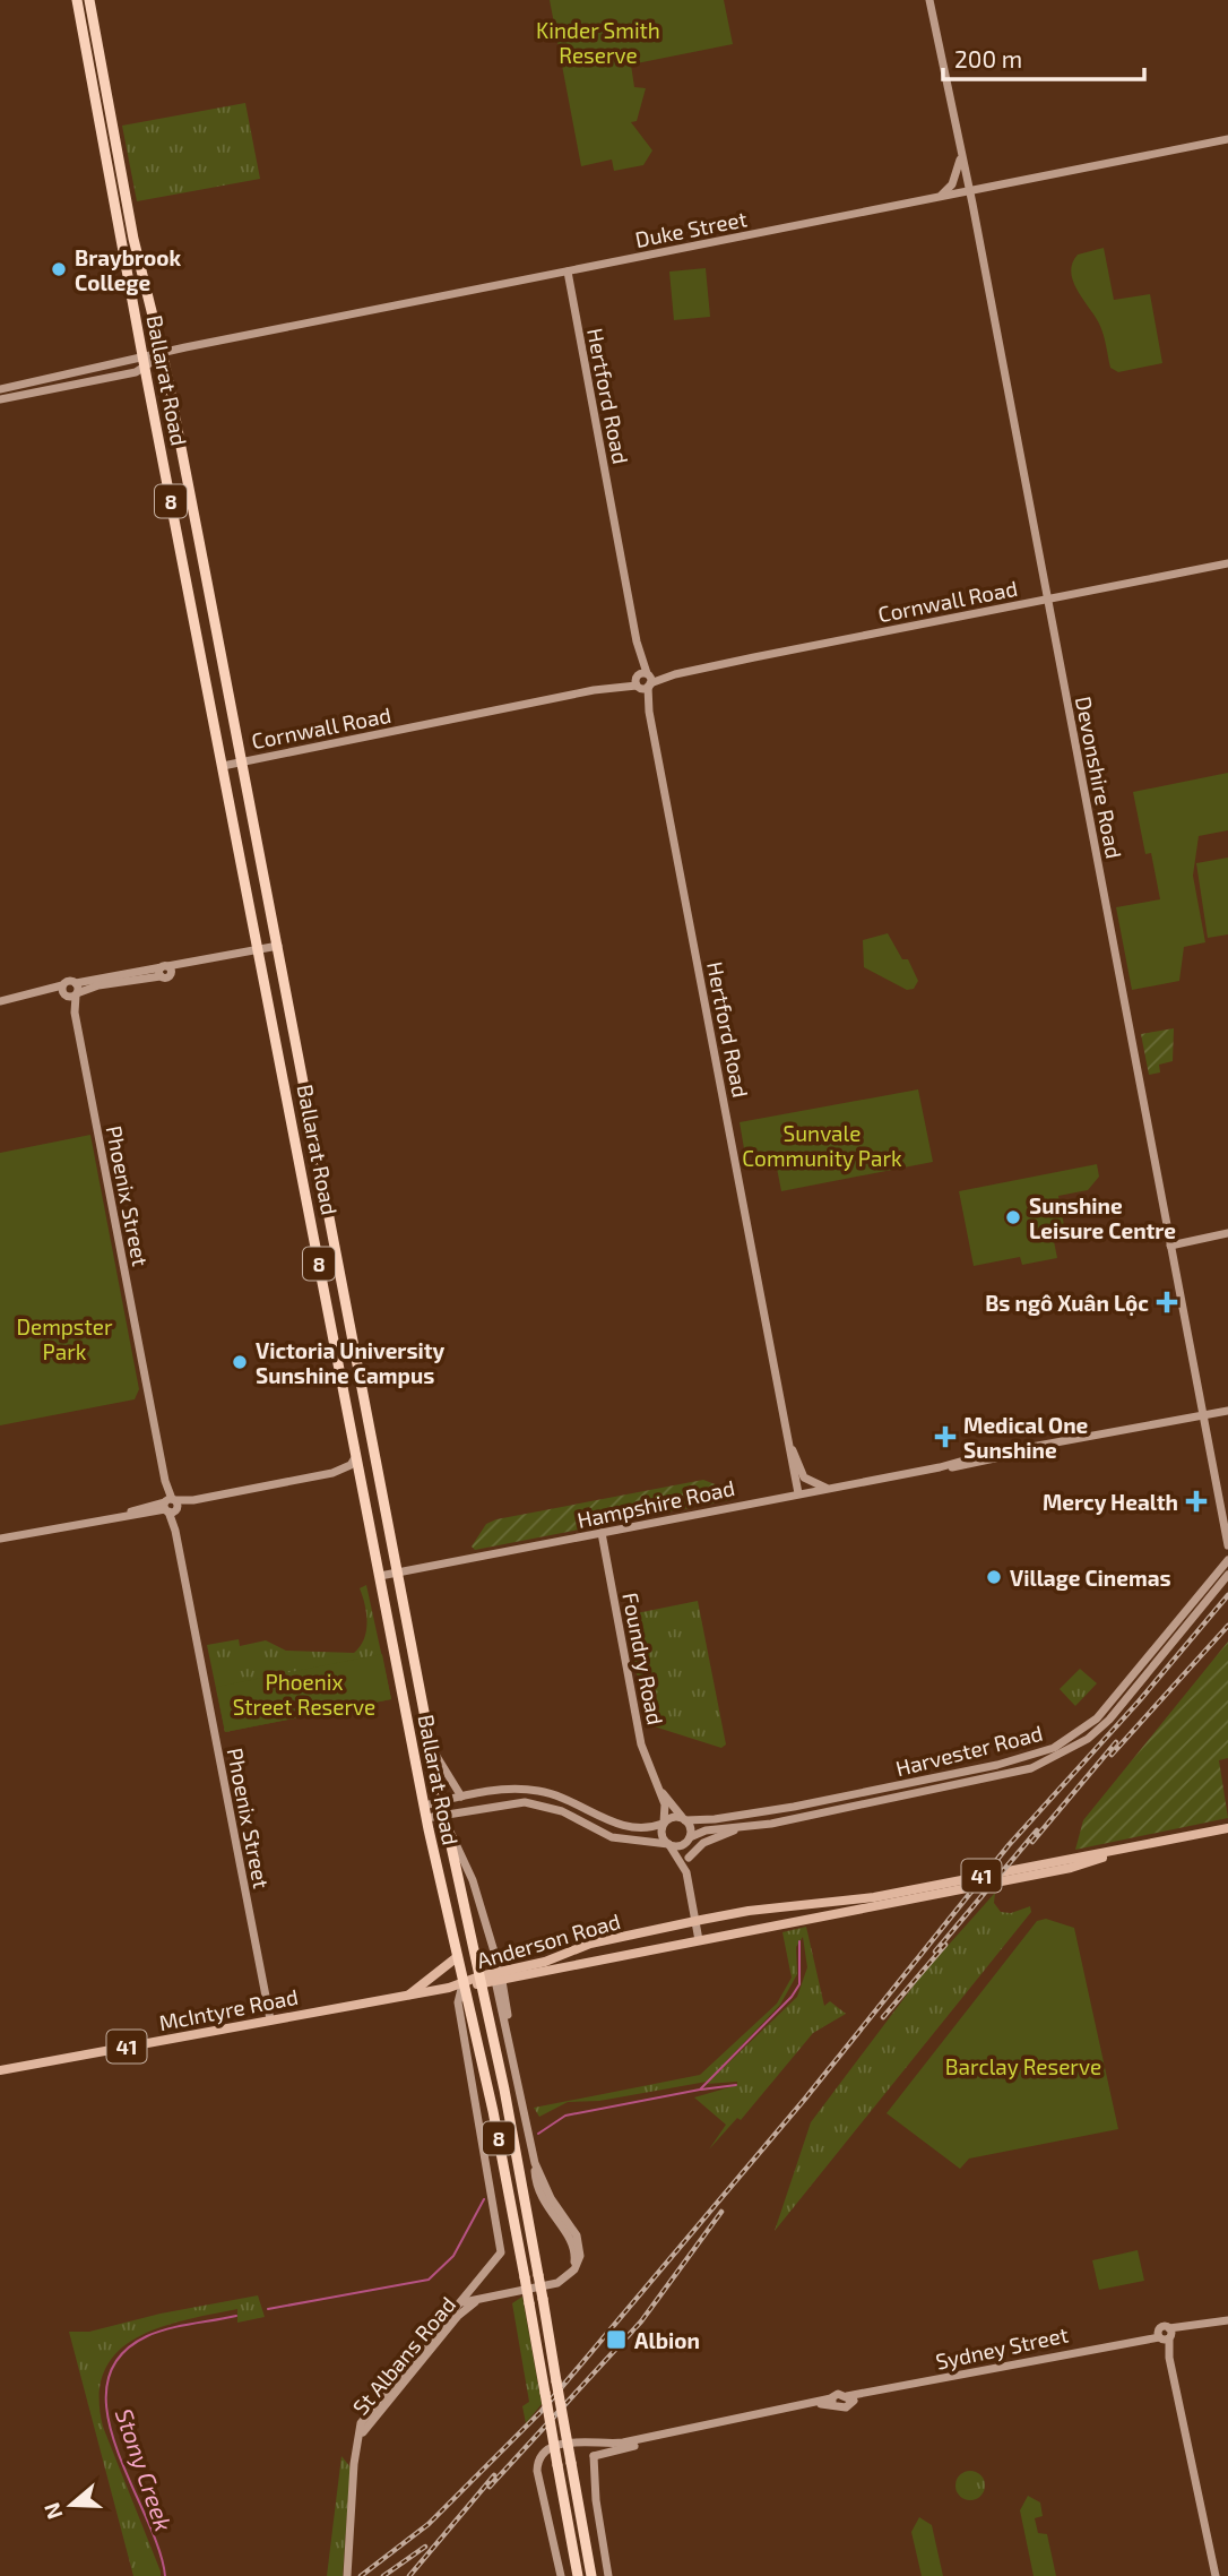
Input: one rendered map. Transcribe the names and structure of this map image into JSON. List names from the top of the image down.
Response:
{
  "streets": {
    "highway": ["Ballarat Road", "8"],
    "main road": ["41", "Anderson Road", "McIntyre Road"],
    "street": [
      "Duke Street",
      "Hertford Road",
      "Cornwall Road",
      "Devonshire Road",
      "Phoenix Street",
      "Hampshire Road",
      "Foundry Road",
      "Harvester Road",
      "Sydney Street",
      "St Albans Road"
    ]
  },
  "crossings": [
    ["Duke Street", "Ballarat Road"],
    ["Duke Street", "Hertford Road"],
    ["Duke Street", "Devonshire Road"],
    ["Ballarat Road", "Cornwall Road"],
    ["Ballarat Road", "Hampshire Road"],
    ["Ballarat Road", "Anderson Road"],
    ["Ballarat Road", "McIntyre Road"],
    ["Ballarat Road", "St Albans Road"],
    ["Hertford Road", "Cornwall Road"],
    ["Hertford Road", "Hampshire Road"],
    ["Cornwall Road", "Devonshire Road"],
    ["Devonshire Road", "Hampshire Road"],
    ["Phoenix Street", "McIntyre Road"],
    ["Hampshire Road", "Foundry Road"],
    ["Foundry Road", "Harvester Road"],
    ["Anderson Road", "McIntyre Road"],
    ["Anderson Road", "St Albans Road"],
    ["McIntyre Road", "St Albans Road"]
  ],
  "water": ["Stony Creek"],
  "parks": [
    "Kinder Smith Reserve",
    "Sunvale Community Park",
    "Dempster Park",
    "Phoenix Street Reserve",
    "Barclay Reserve"
  ],
  "places": {
    "other": [
      "Braybrook College",
      "Sunshine Leisure Centre",
      "Victoria University Sunshine Campus",
      "Village Cinemas"
    ],
    "health": ["Bs ngô Xuân Lộc", "Medical One Sunshine", "Mercy Health"],
    "transit": ["Albion"]
  },
  "scale_bar": "200 m",
  "north": "left"
}
